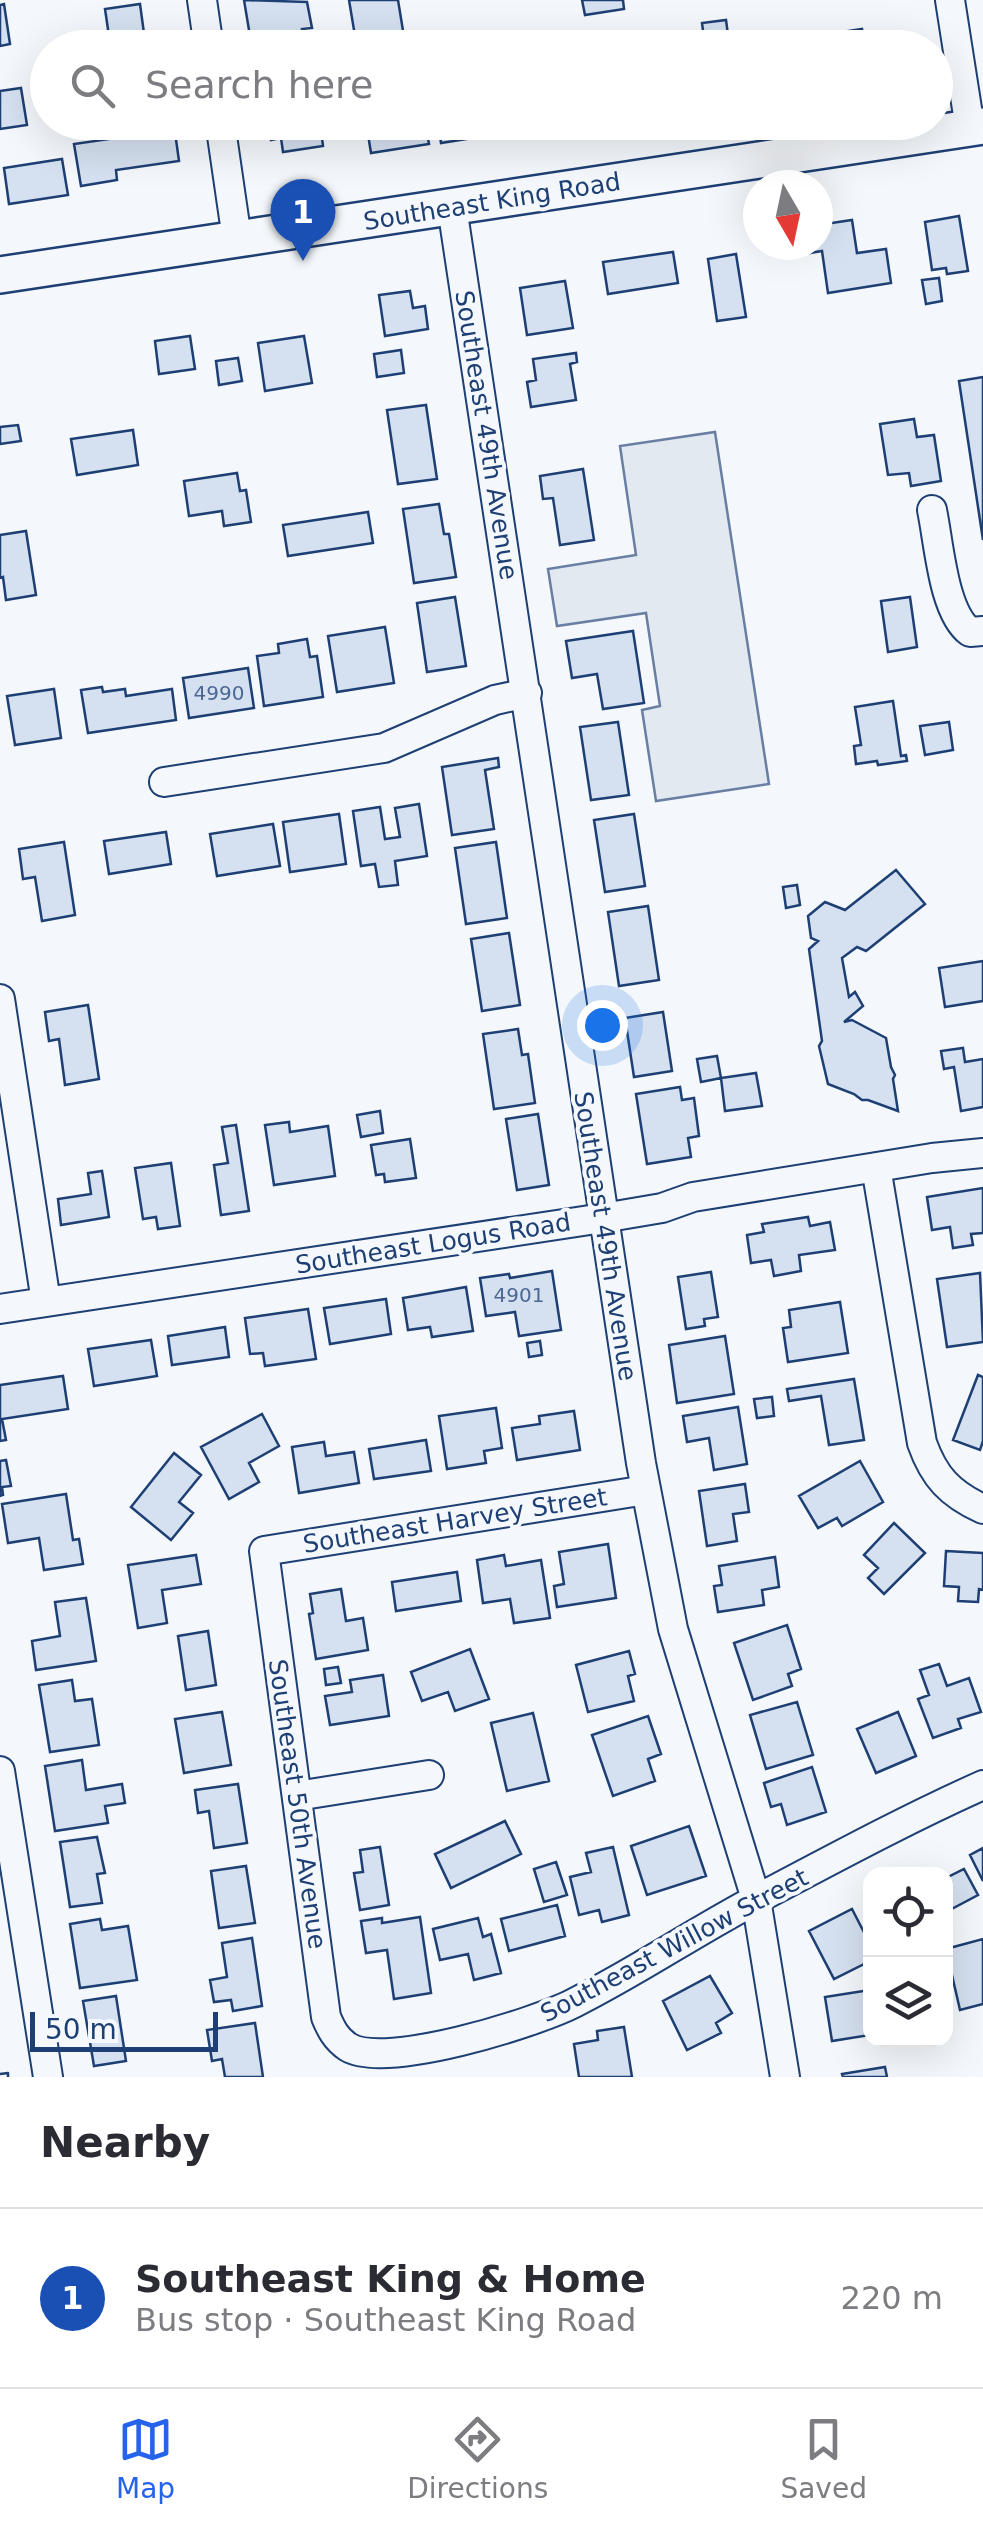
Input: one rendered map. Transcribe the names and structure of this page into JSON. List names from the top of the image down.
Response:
{
  "streets": {
    "main road": ["Southeast King Road"],
    "street": [
      "Southeast 49th Avenue",
      "Southeast Logus Road",
      "Southeast Harvey Street",
      "Southeast 50th Avenue",
      "Southeast Willow Street"
    ]
  },
  "crossings": [
    ["Southeast King Road", "Southeast 49th Avenue"],
    ["Southeast 49th Avenue", "Southeast Logus Road"],
    ["Southeast 49th Avenue", "Southeast Harvey Street"],
    ["Southeast 49th Avenue", "Southeast Willow Street"],
    ["Southeast Harvey Street", "Southeast 50th Avenue"],
    ["Southeast 50th Avenue", "Southeast Willow Street"]
  ],
  "house_numbers": ["4990", "4901"],
  "scale_bar": "50 m",
  "north": "bottom",
  "page": {
    "search": "Search here",
    "pins": "1",
    "scale": "50 m",
    "heading": "Nearby",
    "list": [
      {
        "mark": "1",
        "name": "Southeast King & Home",
        "note": "Bus stop · Southeast King Road",
        "value": "220 m"
      }
    ],
    "nav": ["Map", "Directions", "Saved"]
  }
}
